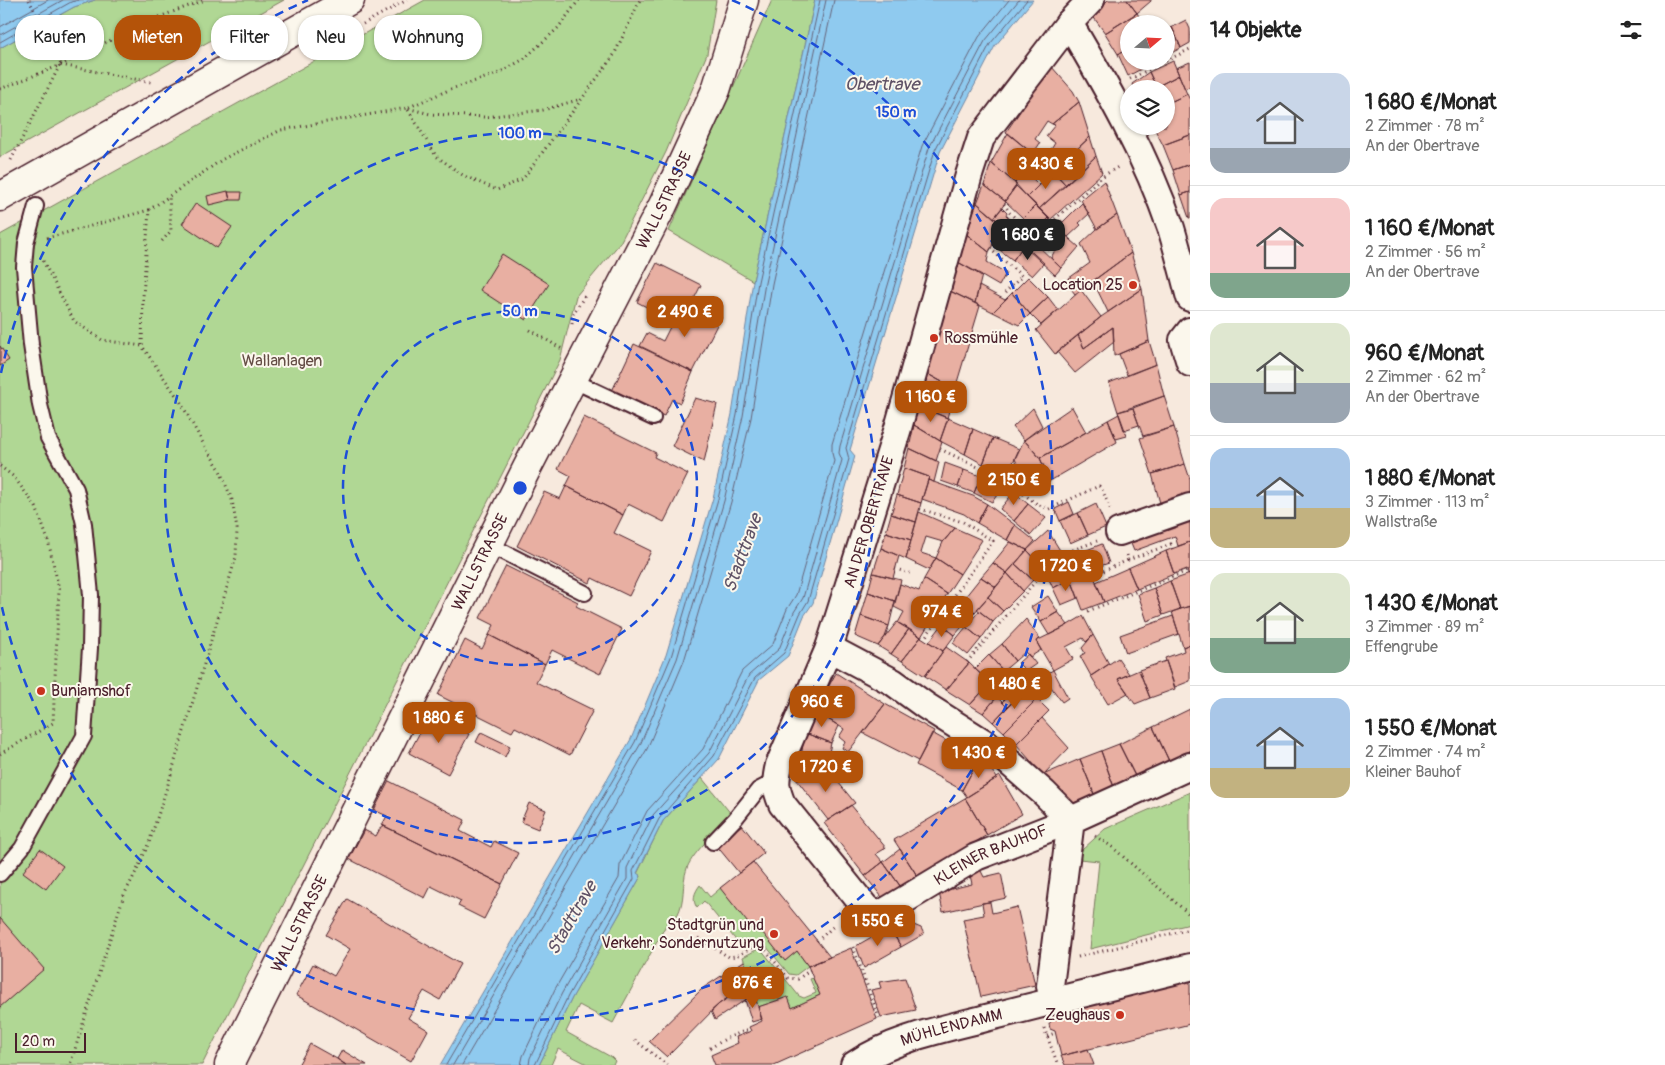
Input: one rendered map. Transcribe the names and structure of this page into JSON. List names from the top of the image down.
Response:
{
  "streets": {
    "main road": ["WALLSTRASSE"],
    "street": ["AN DER OBERTRAVE", "KLEINER BAUHOF", "MÜHLENDAMM"]
  },
  "crossings": [
    ["AN DER OBERTRAVE", "KLEINER BAUHOF"],
    ["KLEINER BAUHOF", "MÜHLENDAMM"]
  ],
  "water": ["Obertrave", "Stadttrave"],
  "parks": ["Wallanlagen"],
  "places": [
    "Location 25",
    "Rossmühle",
    "Buniamshof",
    "Stadtgrün und Verkehr, Sondernutzung",
    "Zeughaus"
  ],
  "scale_bar": "20 m",
  "north": "right",
  "page": {
    "heading": "14 Objekte",
    "chip": [
      "Kaufen",
      "Mieten",
      "Filter",
      "Neu",
      "Wohnung"
    ],
    "list": [
      {
        "name": "1 680 €/Monat",
        "note": "2 Zimmer · 78 m² · An der Obertrave"
      },
      {
        "name": "1 160 €/Monat",
        "note": "2 Zimmer · 56 m² · An der Obertrave"
      },
      {
        "name": "960 €/Monat",
        "note": "2 Zimmer · 62 m² · An der Obertrave"
      },
      {
        "name": "1 880 €/Monat",
        "note": "3 Zimmer · 113 m² · Wallstraße"
      },
      {
        "name": "1 430 €/Monat",
        "note": "3 Zimmer · 89 m² · Effengrube"
      },
      {
        "name": "1 550 €/Monat",
        "note": "2 Zimmer · 74 m² · Kleiner Bauhof"
      }
    ],
    "price": [
      "3 430 €",
      "1 680 €",
      "2 490 €",
      "1 160 €",
      "2 150 €",
      "1 720 €",
      "974 €",
      "1 480 €",
      "960 €",
      "1 880 €",
      "1 430 €",
      "1 720 €",
      "1 550 €",
      "876 €"
    ],
    "scale": "20 m"
  },
  "rings": ["150 m", "100 m", "50 m"]
}
